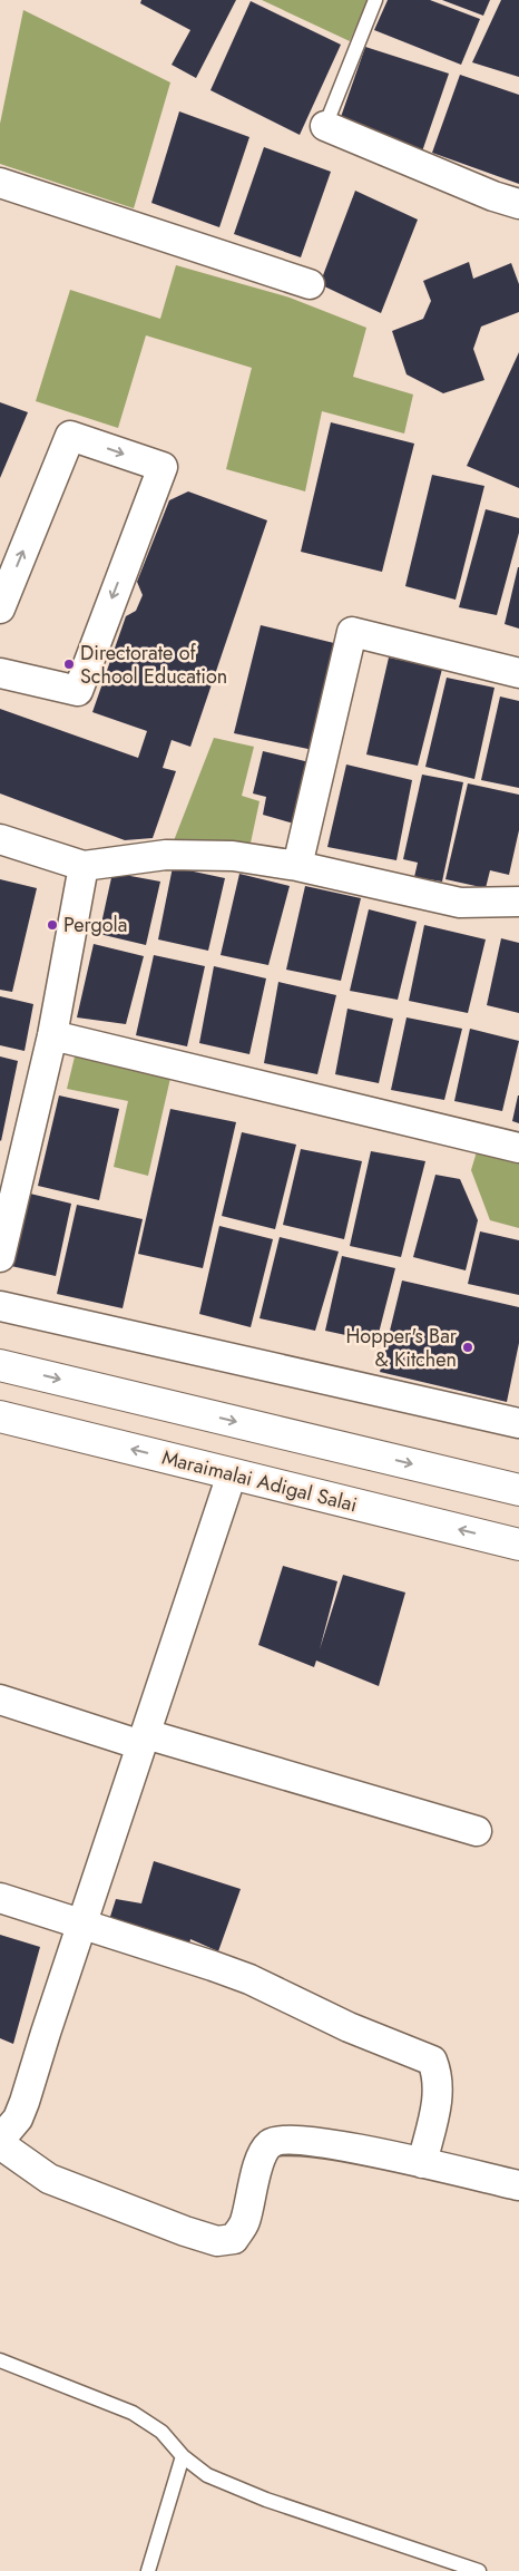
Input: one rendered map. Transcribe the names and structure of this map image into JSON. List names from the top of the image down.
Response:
{
  "streets": {
    "main road": ["Maraimalai Adigal Salai"]
  },
  "places": ["Directorate of School Education", "Pergola", "Hopper's Bar & Kitchen"]
}
